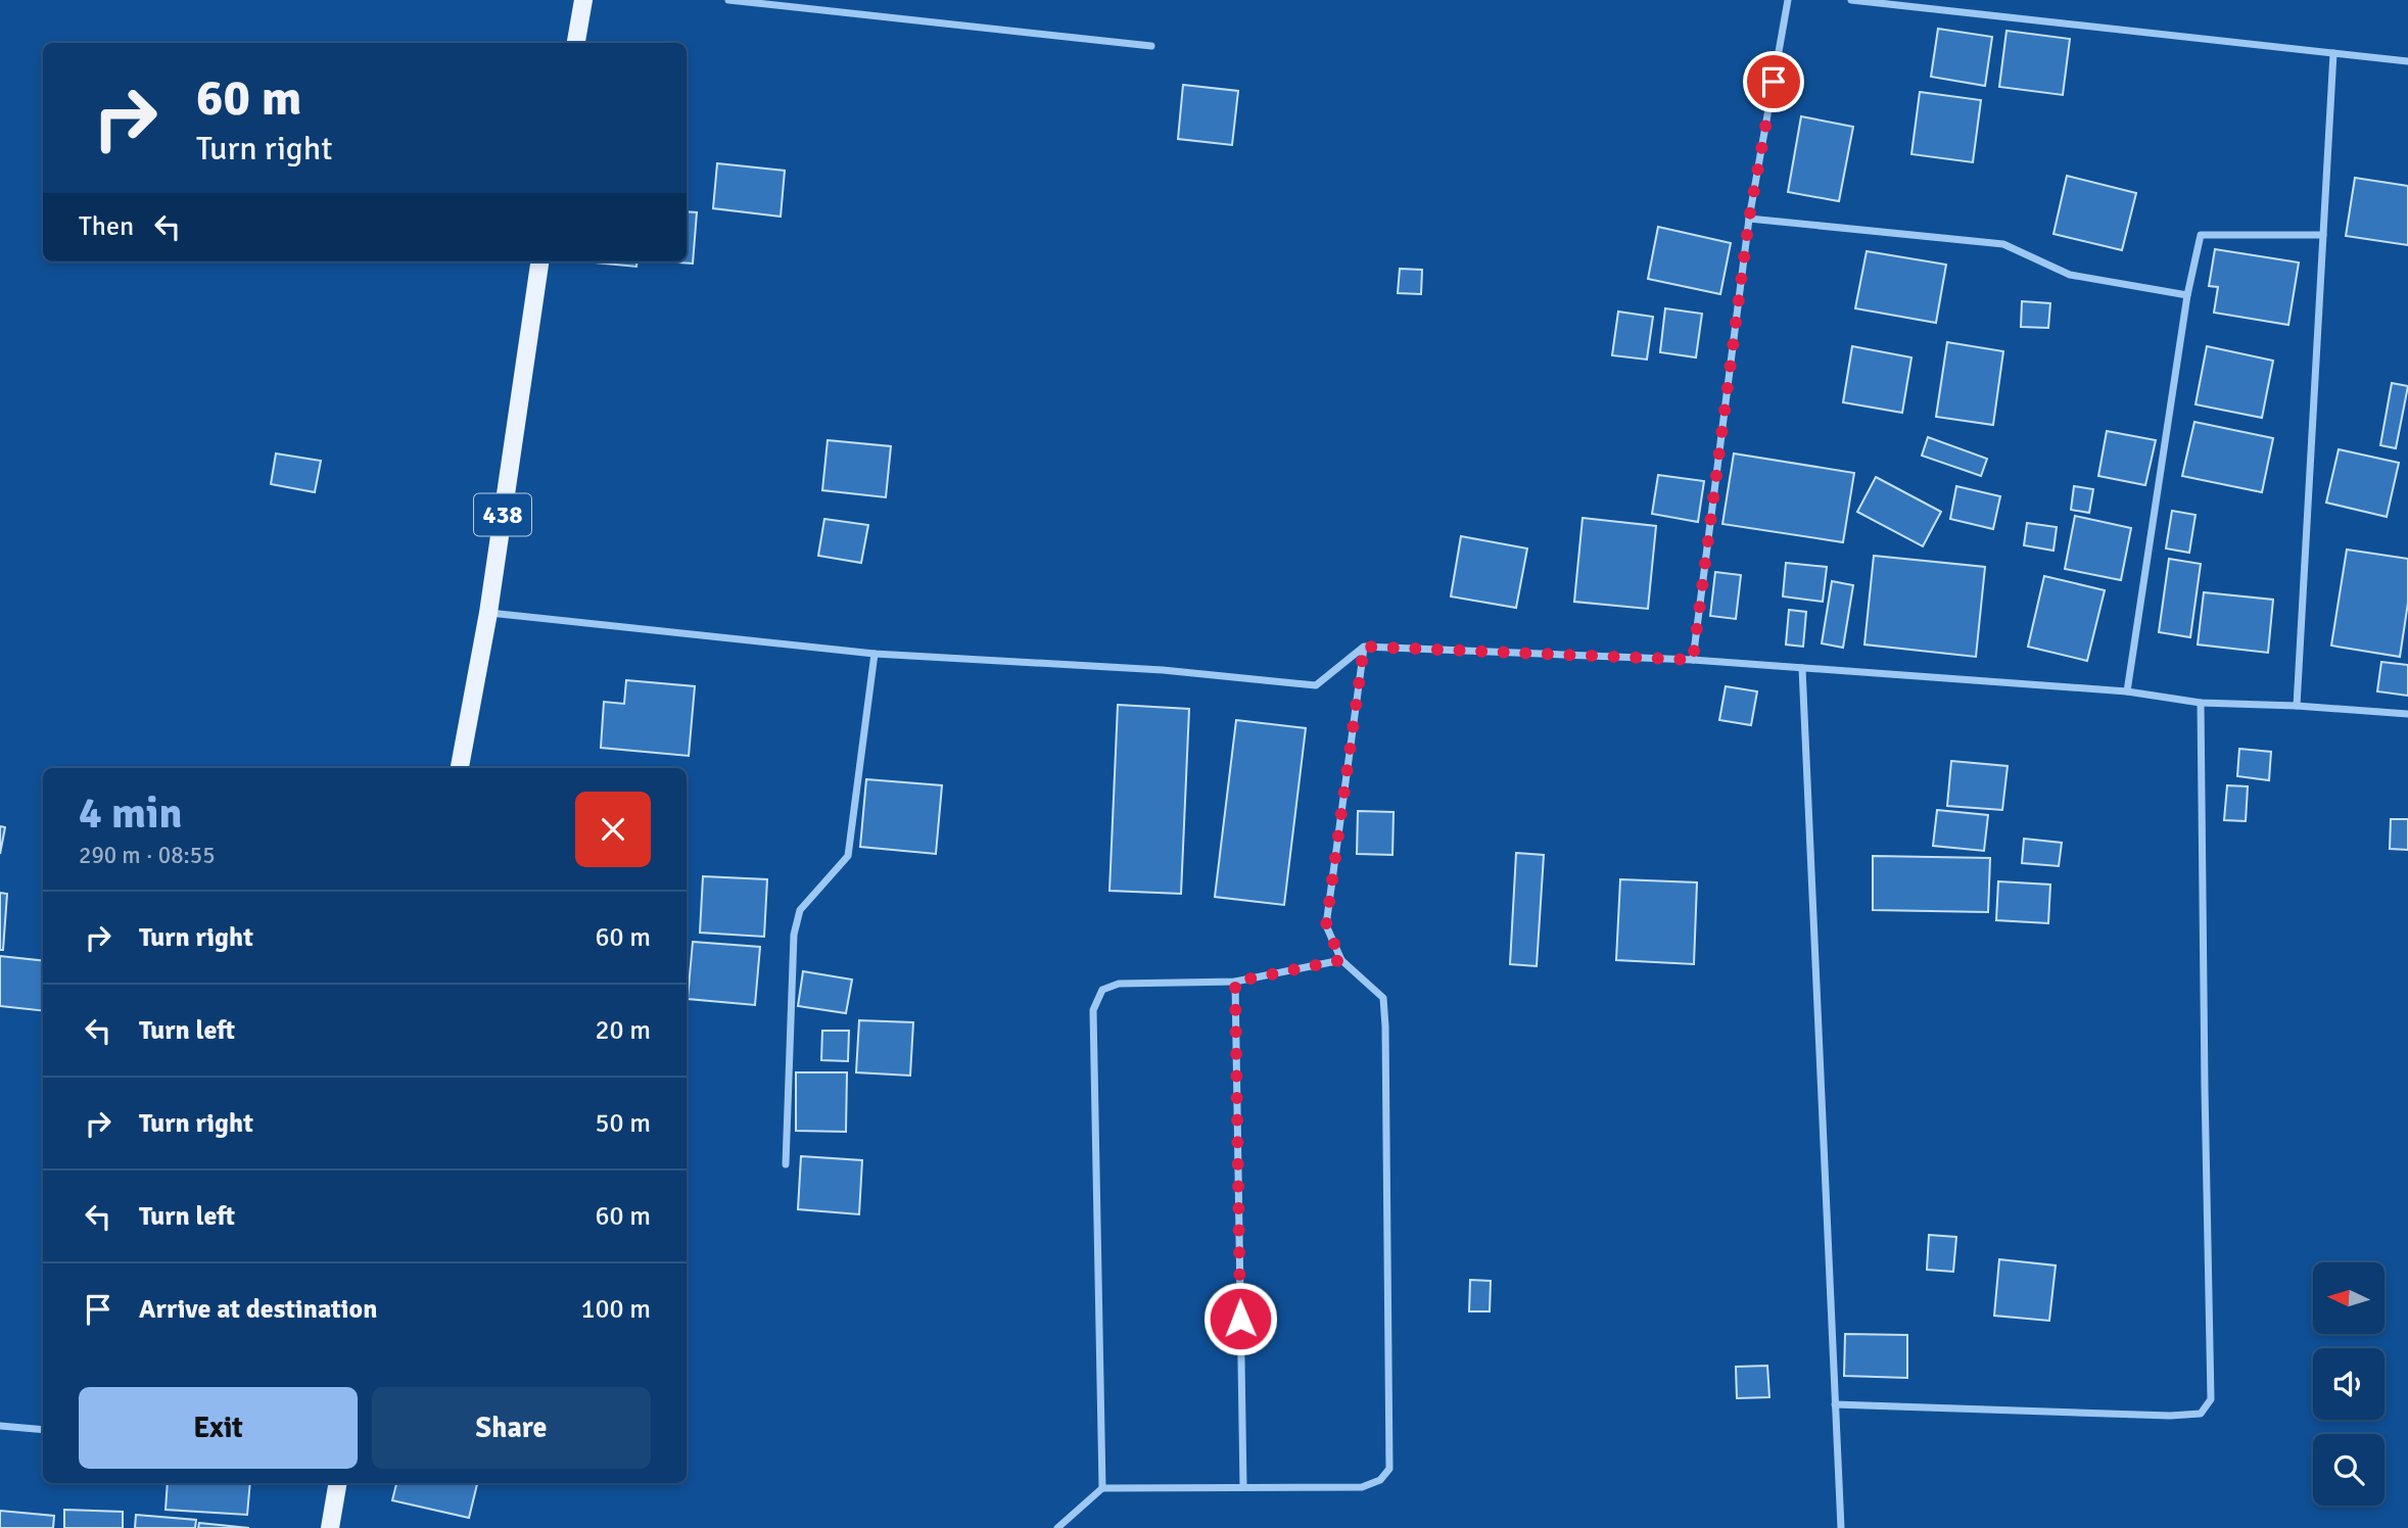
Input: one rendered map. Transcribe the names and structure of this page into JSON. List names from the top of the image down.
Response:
{
  "streets": {
    "main road": ["438"]
  },
  "north": "left",
  "page": {
    "turn": ["60 m", "Turn right"],
    "then": "Then",
    "heading": ["4 min", "290 m · 08:55"],
    "list": [
      {
        "name": "Turn right",
        "value": "60 m"
      },
      {
        "name": "Turn left",
        "value": "20 m"
      },
      {
        "name": "Turn right",
        "value": "50 m"
      },
      {
        "name": "Turn left",
        "value": "60 m"
      },
      {
        "name": "Arrive at destination",
        "value": "100 m"
      }
    ],
    "buttons": ["Exit", "Share"]
  }
}
